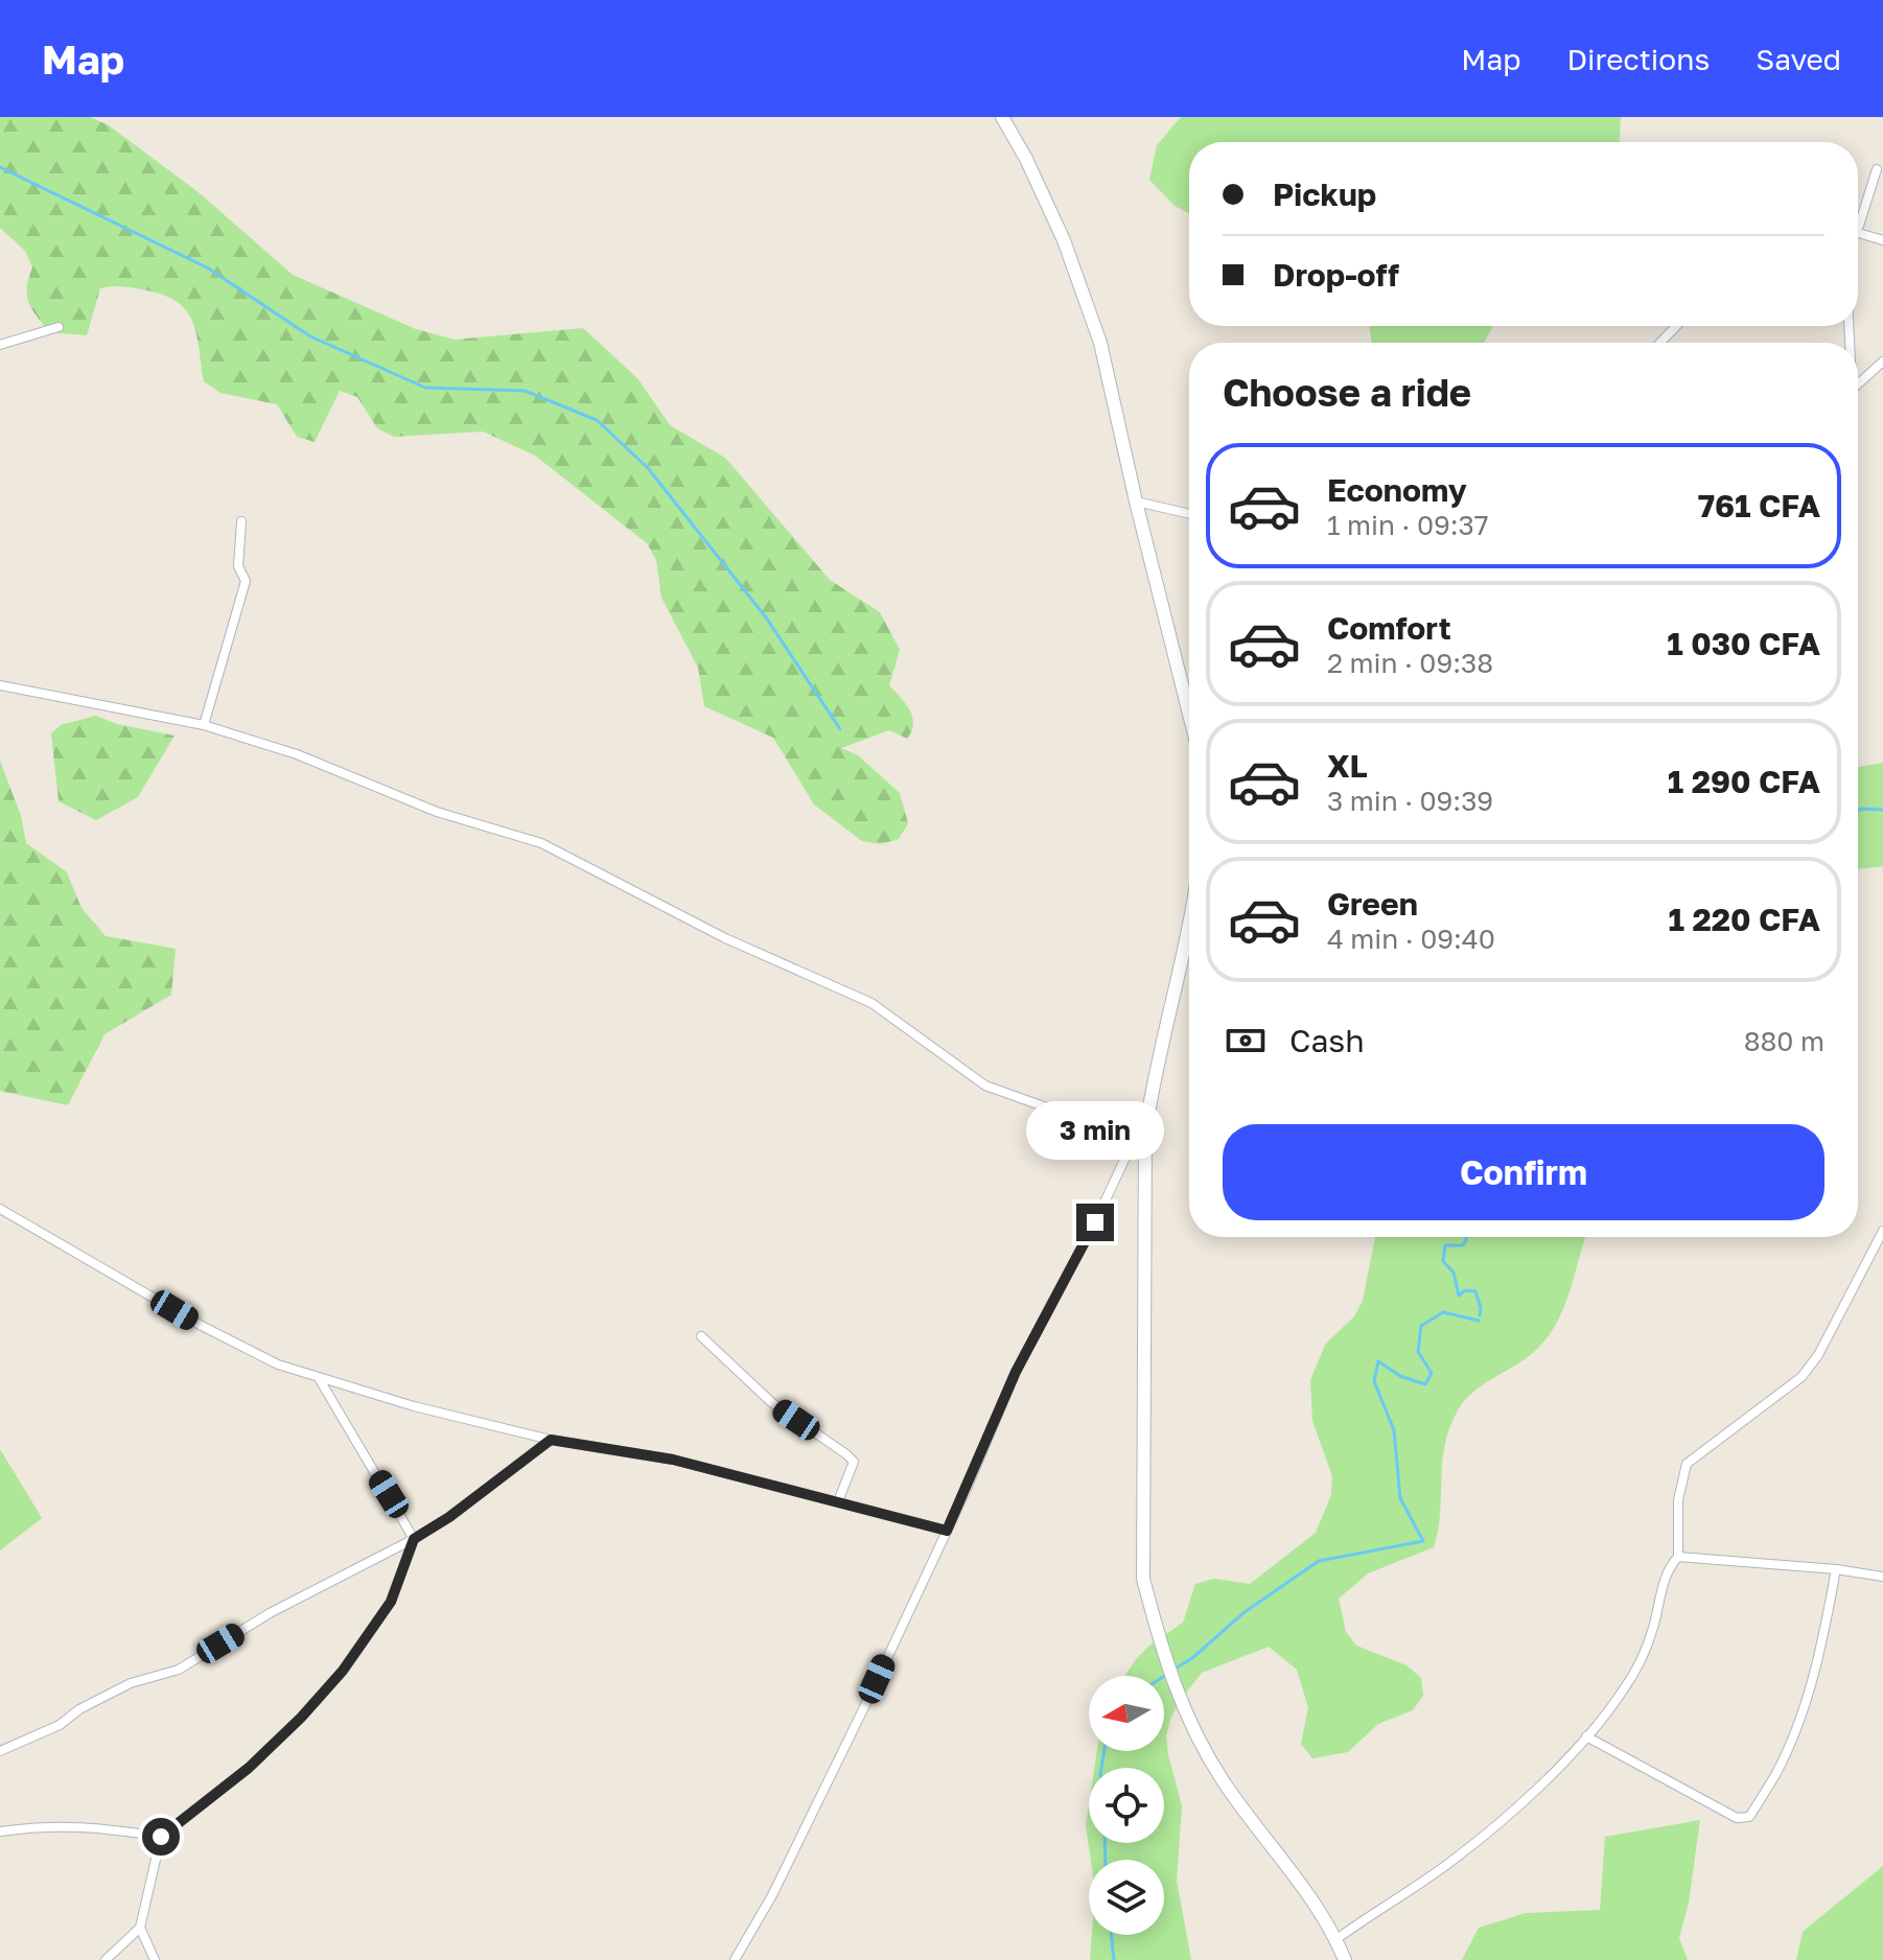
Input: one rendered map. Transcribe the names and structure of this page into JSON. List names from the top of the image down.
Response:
{
  "north": "left",
  "page": {
    "header": "Map",
    "nav": ["Map", "Directions", "Saved"],
    "banner": ["Pickup", "Drop-off"],
    "heading": "Choose a ride",
    "list": [
      {
        "name": "Economy",
        "note": "1 min · 09:37",
        "value": "761 CFA"
      },
      {
        "name": "Comfort",
        "note": "2 min · 09:38",
        "value": "1 030 CFA"
      },
      {
        "name": "XL",
        "note": "3 min · 09:39",
        "value": "1 290 CFA"
      },
      {
        "name": "Green",
        "note": "4 min · 09:40",
        "value": "1 220 CFA"
      }
    ],
    "pay": ["Cash", "880 m"],
    "bubble": "3 min",
    "buttons": "Confirm"
  }
}
